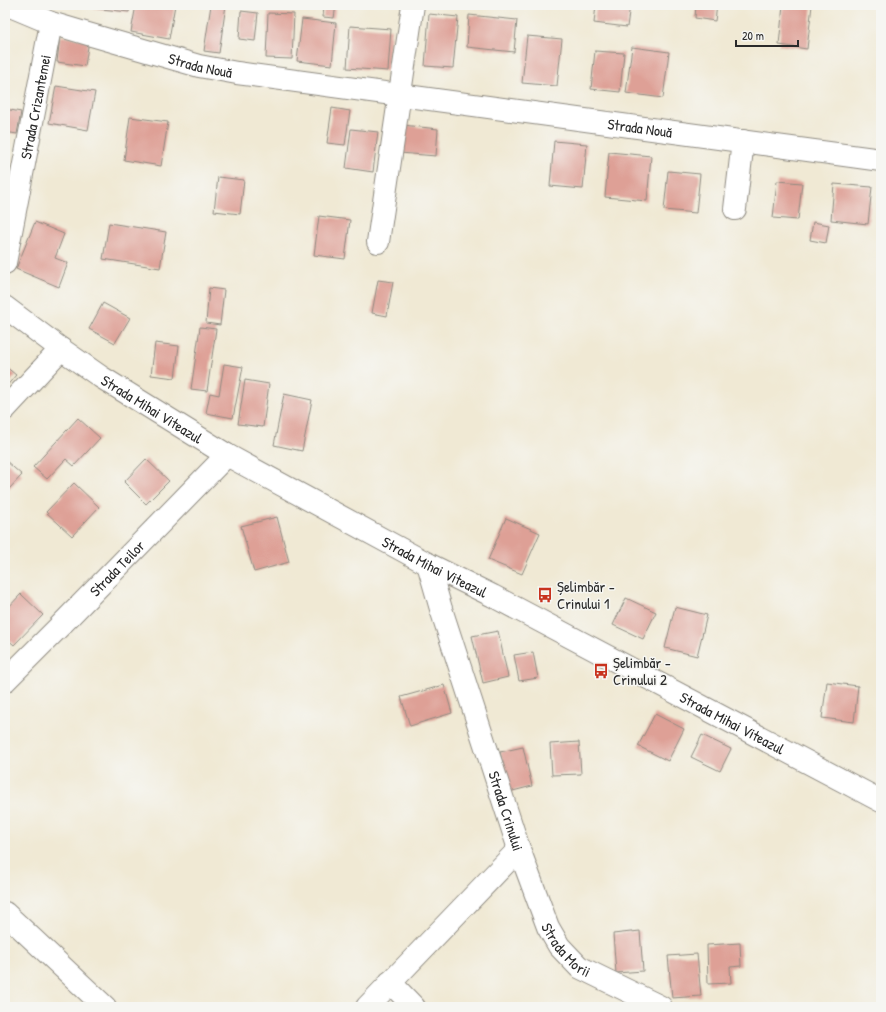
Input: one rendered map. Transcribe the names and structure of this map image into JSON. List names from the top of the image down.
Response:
{
  "streets": {
    "street": [
      "Strada Nouă",
      "Strada Crizantemei",
      "Strada Mihai Viteazul",
      "Strada Teilor",
      "Strada Crinului",
      "Strada Morii"
    ]
  },
  "crossings": [
    ["Strada Nouă", "Strada Crizantemei"],
    ["Strada Mihai Viteazul", "Strada Teilor"],
    ["Strada Mihai Viteazul", "Strada Crinului"],
    ["Strada Crinului", "Strada Morii"]
  ],
  "places": {
    "bus stop": ["Șelimbăr - Crinului 1", "Șelimbăr - Crinului 2"]
  },
  "scale_bar": "20 m"
}
